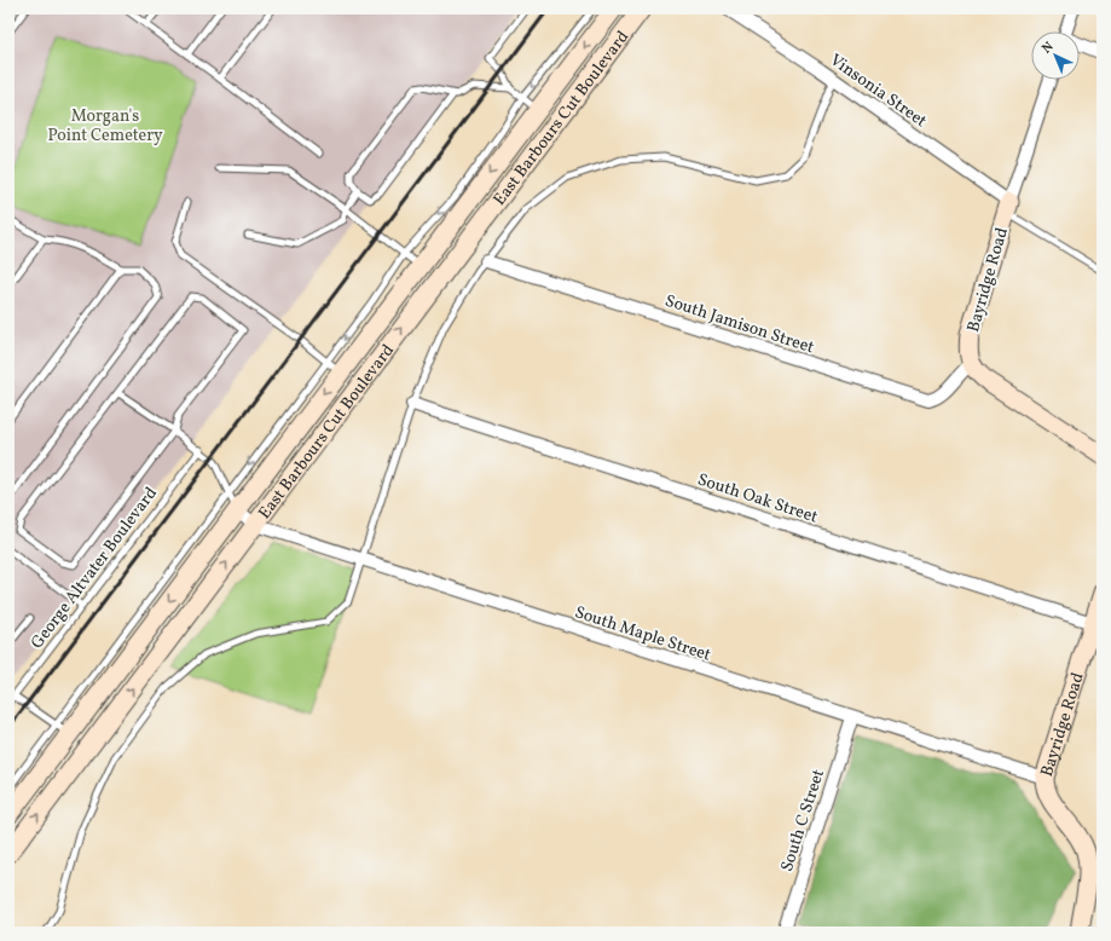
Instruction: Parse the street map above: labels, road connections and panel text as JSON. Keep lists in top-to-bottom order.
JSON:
{
  "streets": {
    "street": [
      "Vinsonia Street",
      "East Barbours Cut Boulevard",
      "Bayridge Road",
      "South Jamison Street",
      "South Oak Street",
      "South Maple Street",
      "South C Street"
    ],
    "lane": ["George Altvater Boulevard"]
  },
  "crossings": [
    ["Vinsonia Street", "Bayridge Road"],
    ["East Barbours Cut Boulevard", "South Maple Street"],
    ["Bayridge Road", "South Jamison Street"],
    ["Bayridge Road", "South Oak Street"],
    ["Bayridge Road", "South Maple Street"],
    ["South Maple Street", "South C Street"]
  ],
  "parks": ["Morgan's Point Cemetery"],
  "north": "top left"
}
